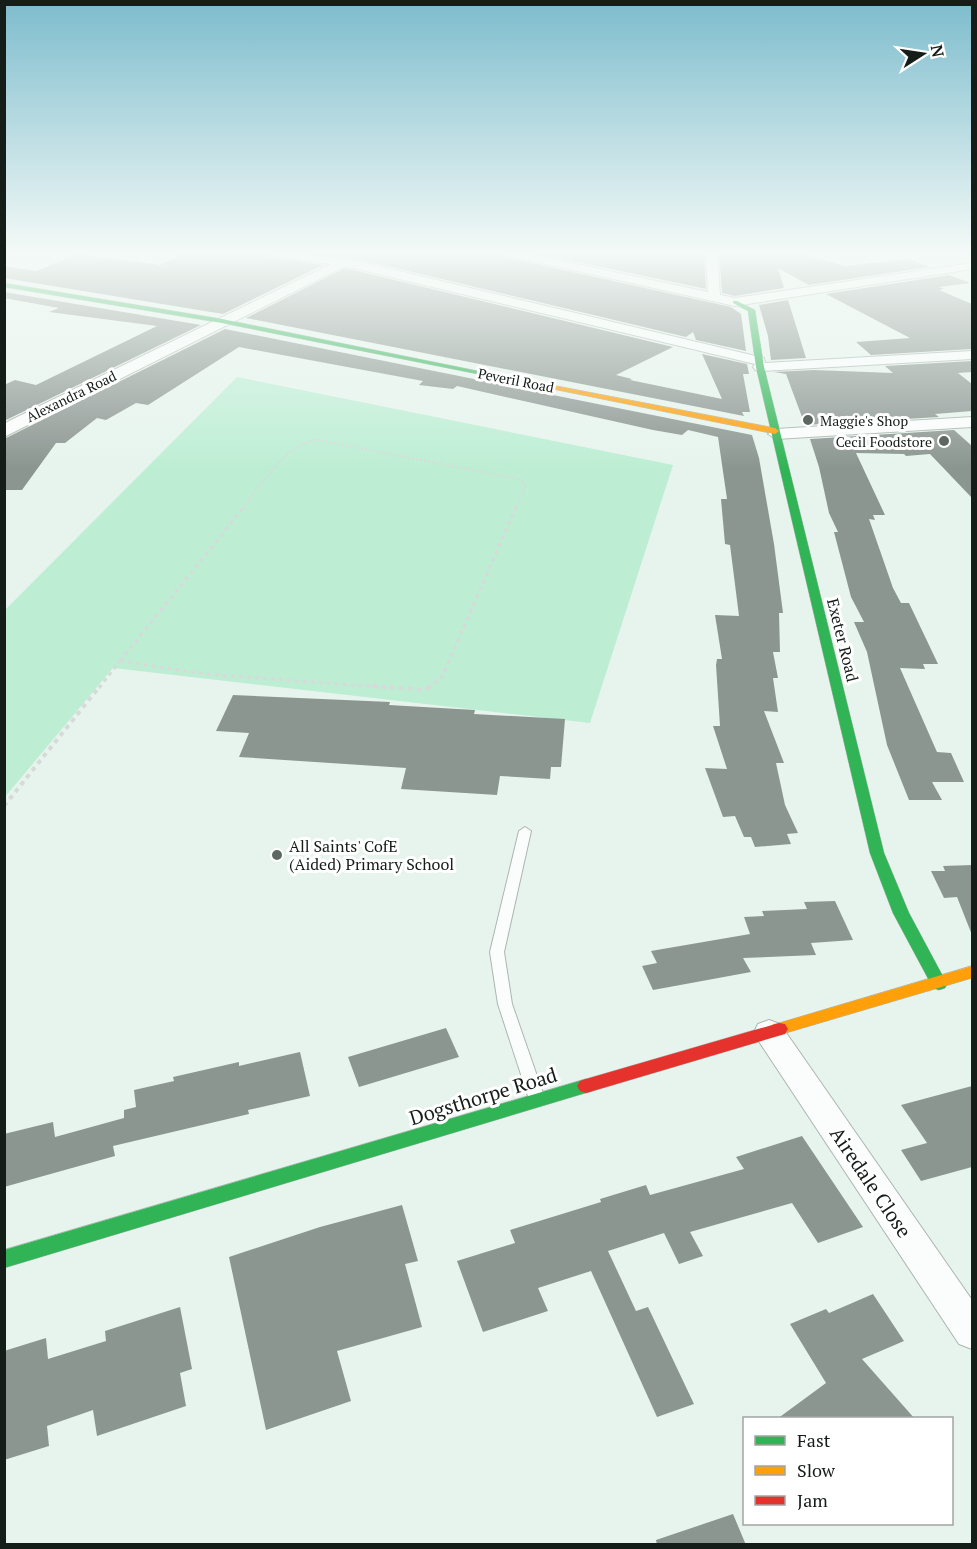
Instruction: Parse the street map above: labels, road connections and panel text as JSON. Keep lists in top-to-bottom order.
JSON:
{
  "streets": {
    "street": [
      "Peveril Road",
      "Alexandra Road",
      "Exeter Road",
      "Dogsthorpe Road",
      "Airedale Close"
    ]
  },
  "crossings": [
    ["Peveril Road", "Exeter Road"],
    ["Exeter Road", "Dogsthorpe Road"],
    ["Dogsthorpe Road", "Airedale Close"]
  ],
  "places": ["Maggie's Shop", "Cecil Foodstore", "All Saints' CofE (Aided) Primary School"],
  "legend": ["Fast", "Slow", "Jam"],
  "north": "right"
}
